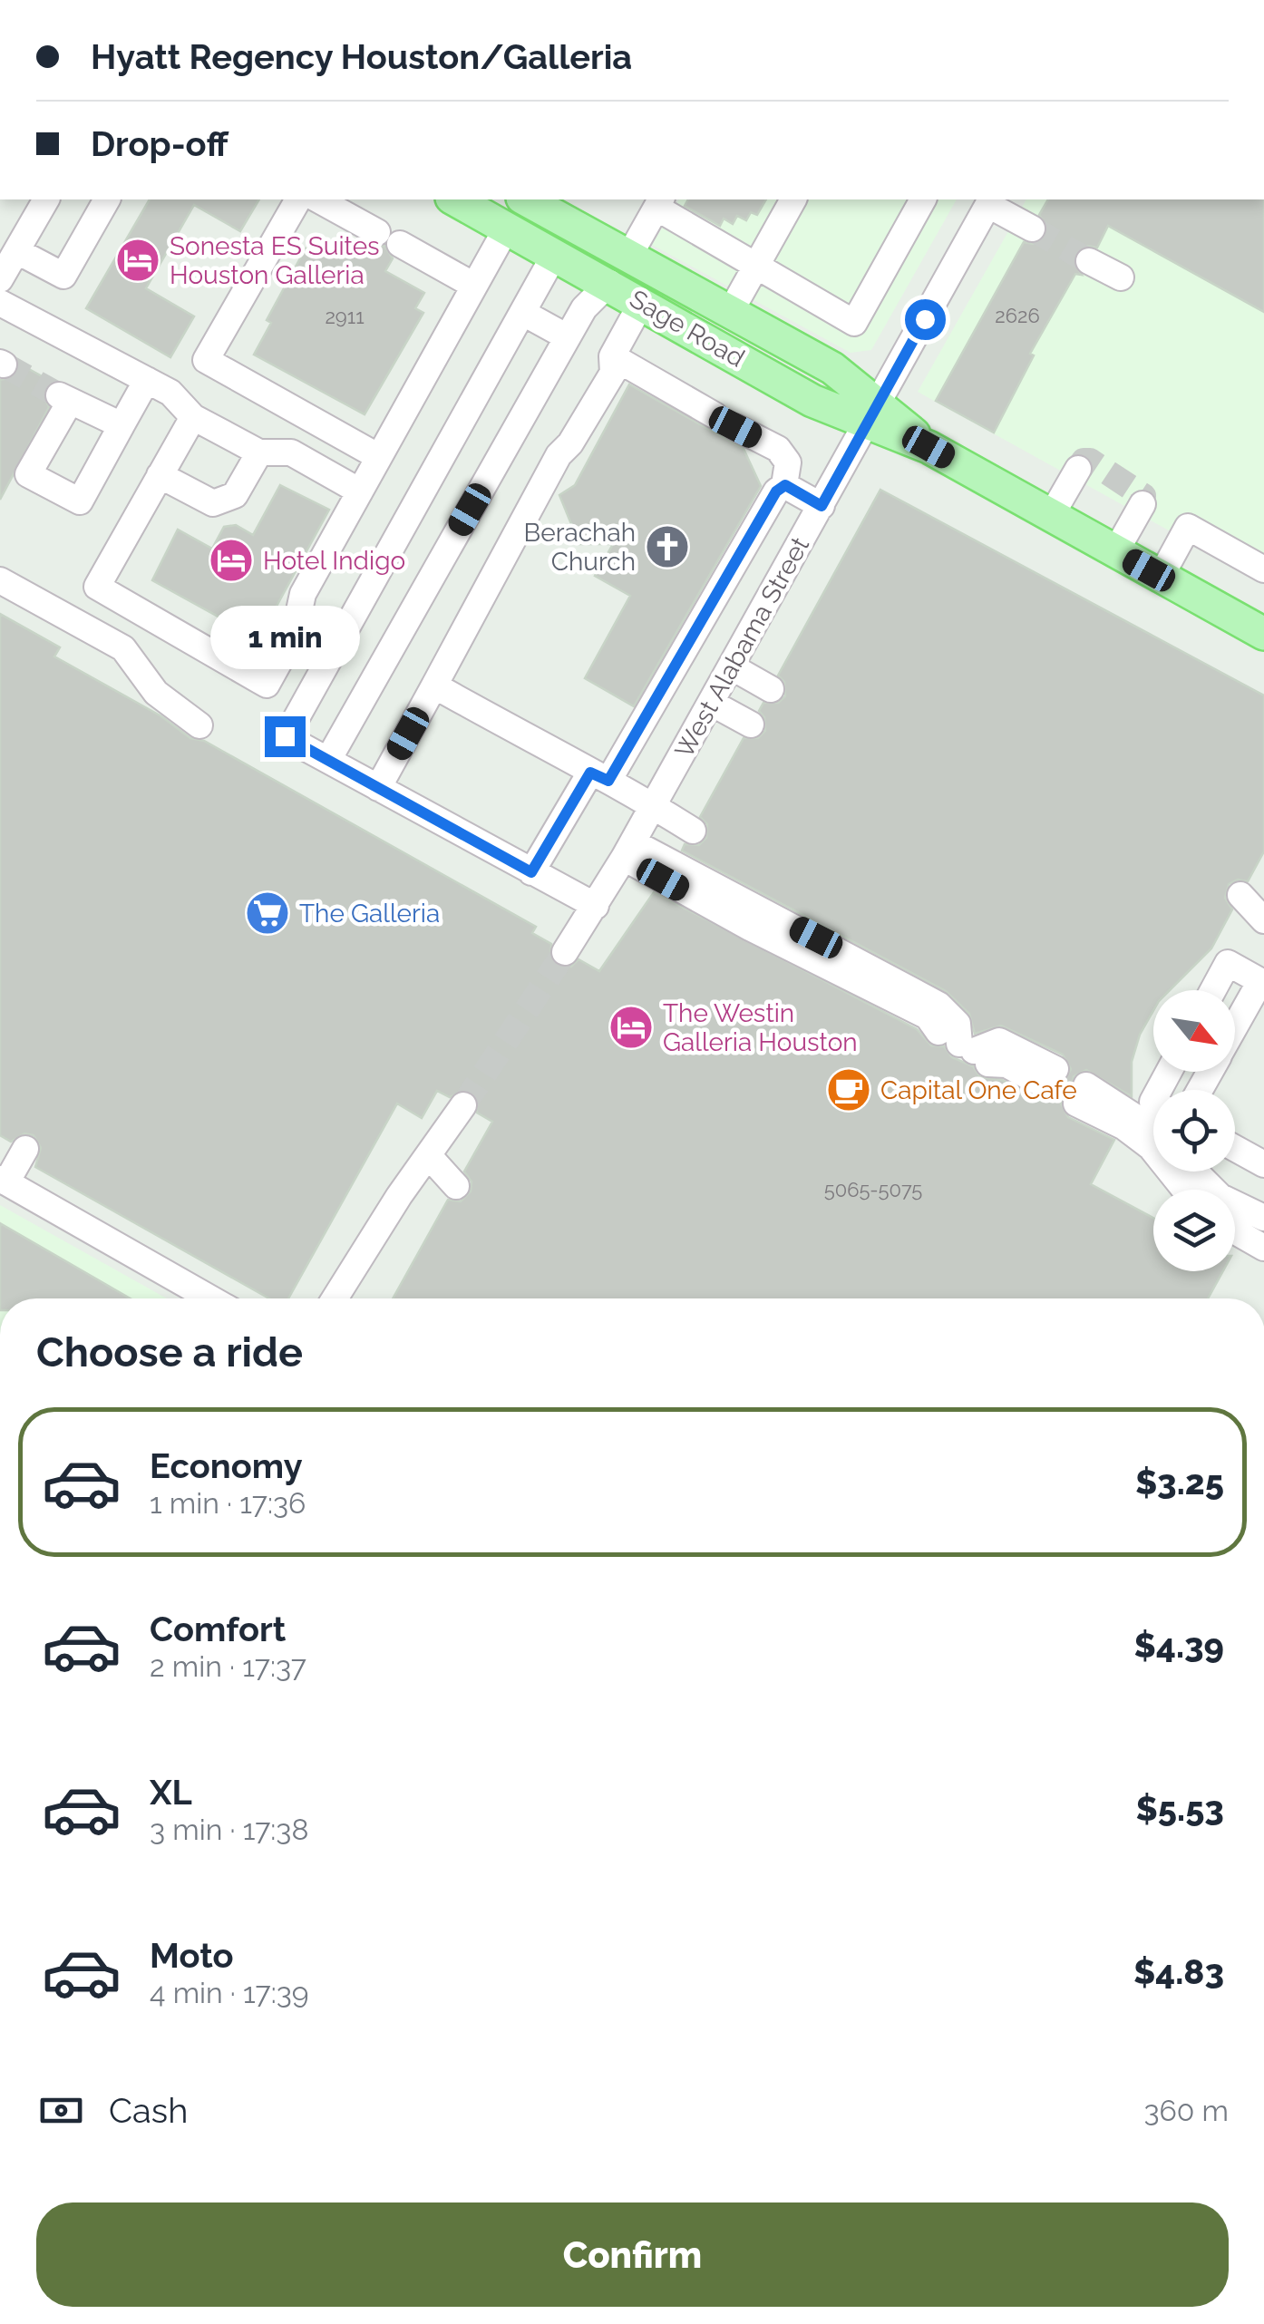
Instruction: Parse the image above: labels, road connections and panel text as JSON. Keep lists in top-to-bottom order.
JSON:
{
  "streets": {
    "main road": ["Sage Road"],
    "street": ["West Alabama Street"]
  },
  "crossings": [
    ["Sage Road", "West Alabama Street"]
  ],
  "places": {
    "hotel": ["Sonesta ES Suites Houston Galleria", "Hotel Indigo", "The Westin Galleria Houston"],
    "church": ["Berachah Church"],
    "supermarket": ["The Galleria"],
    "cafe": ["Capital One Cafe"]
  },
  "house_numbers": ["2626", "2911", "5065-5075"],
  "north": "bottom right",
  "page": {
    "banner": ["Hyatt Regency Houston/Galleria", "Drop-off"],
    "bubble": "1 min",
    "heading": "Choose a ride",
    "list": [
      {
        "name": "Economy",
        "note": "1 min · 17:36",
        "value": "$3.25"
      },
      {
        "name": "Comfort",
        "note": "2 min · 17:37",
        "value": "$4.39"
      },
      {
        "name": "XL",
        "note": "3 min · 17:38",
        "value": "$5.53"
      },
      {
        "name": "Moto",
        "note": "4 min · 17:39",
        "value": "$4.83"
      }
    ],
    "pay": ["Cash", "360 m"],
    "buttons": "Confirm"
  }
}
